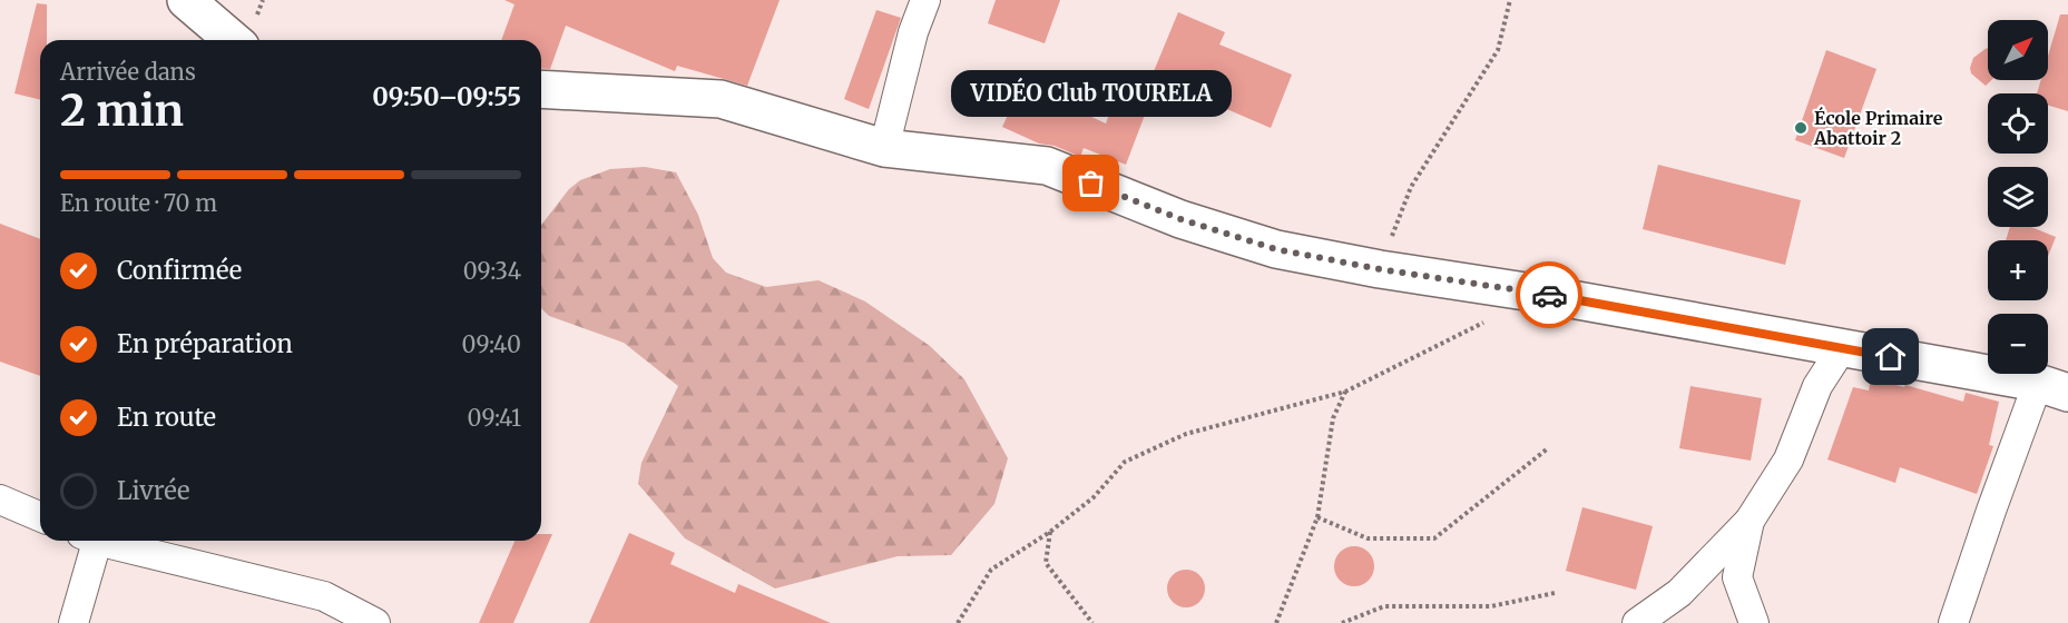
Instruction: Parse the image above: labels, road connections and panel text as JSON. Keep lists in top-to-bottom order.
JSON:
{
  "places": ["École Primaire Abattoir 2", "VIDÉO Club TOURELA"],
  "north": "top right",
  "page": {
    "map_buttons": ["+", "−"],
    "heading": ["2 min", "Arrivée dans", "09:50–09:55"],
    "bubble": "VIDÉO Club TOURELA",
    "bar": "En route · 70 m",
    "list": [
      ["Confirmée", "09:34"],
      ["En préparation", "09:40"],
      ["En route", "09:41"],
      "Livrée"
    ]
  }
}
